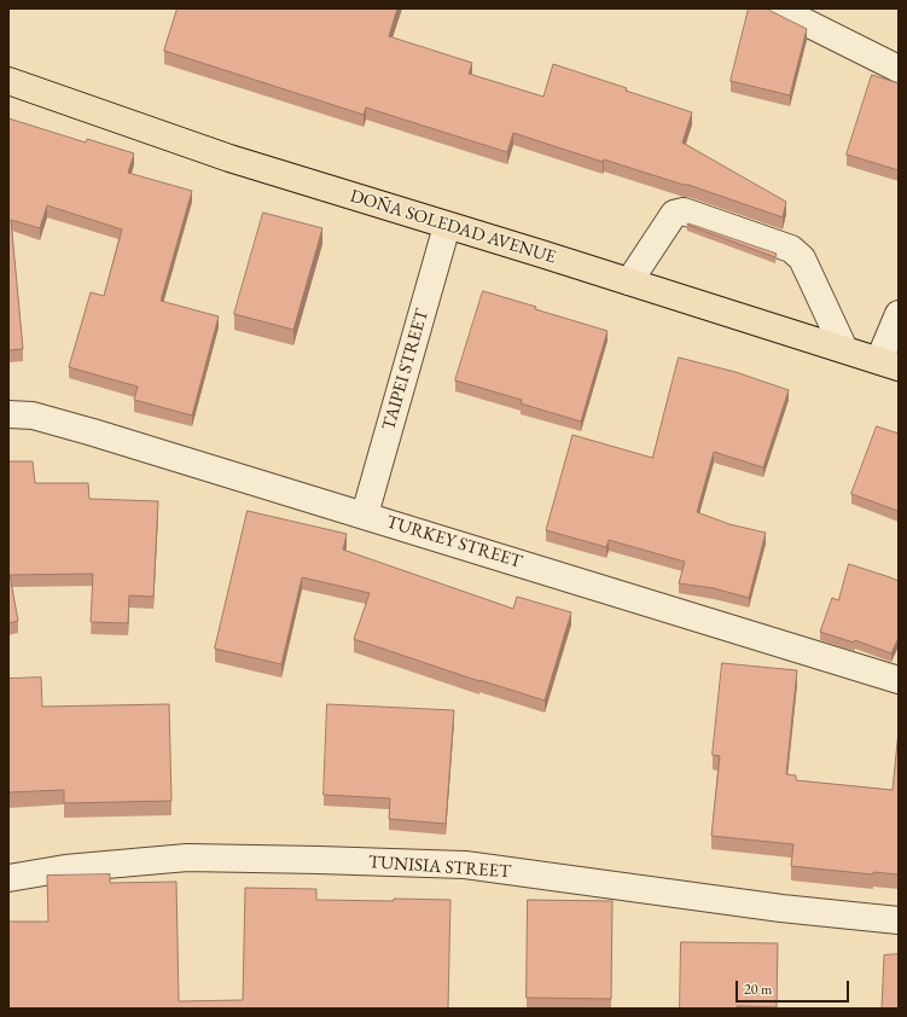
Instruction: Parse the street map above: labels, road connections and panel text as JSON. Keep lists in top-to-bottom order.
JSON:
{
  "streets": {
    "main road": ["DOÑA SOLEDAD AVENUE"],
    "street": ["TAIPEI STREET", "TURKEY STREET", "TUNISIA STREET"]
  },
  "crossings": [
    ["DOÑA SOLEDAD AVENUE", "TAIPEI STREET"],
    ["TAIPEI STREET", "TURKEY STREET"]
  ],
  "scale_bar": "20 m"
}
